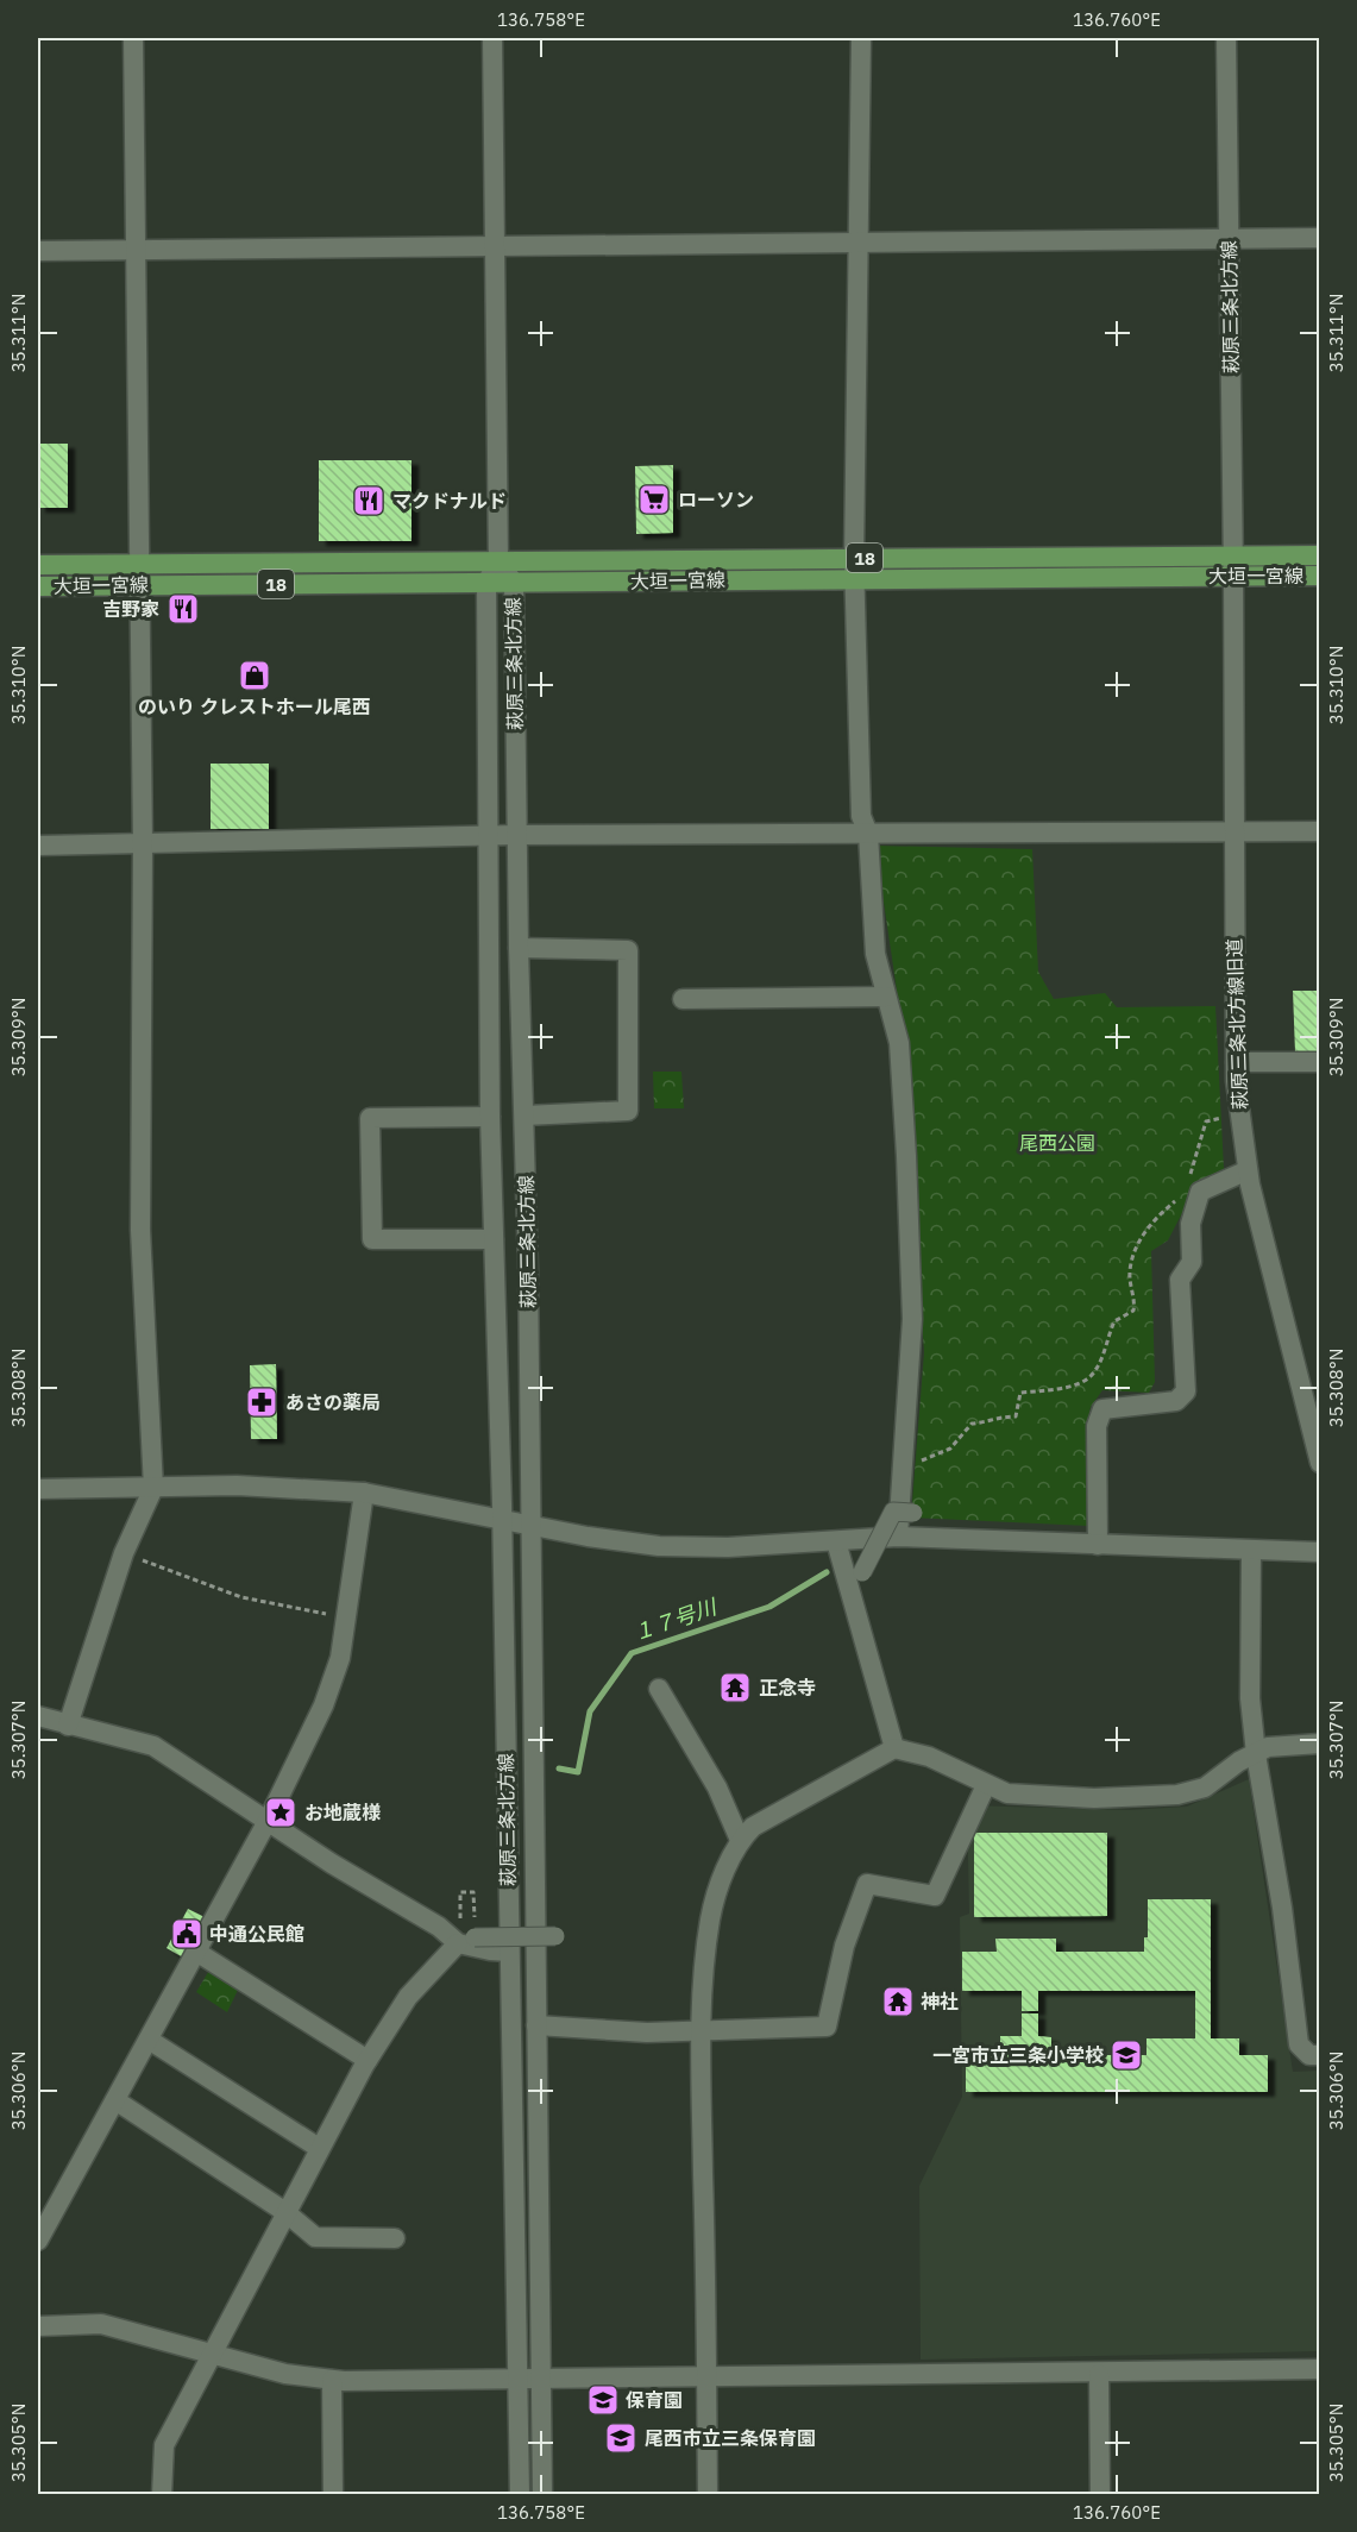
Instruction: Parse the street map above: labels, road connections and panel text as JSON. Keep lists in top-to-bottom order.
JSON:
{
  "streets": {
    "main road": ["18", "大垣一宮線"],
    "street": ["萩原三条北方線", "萩原三条北方線旧道"]
  },
  "crossings": [
    ["萩原三条北方線", "大垣一宮線"],
    ["萩原三条北方線", "萩原三条北方線旧道"],
    ["大垣一宮線", "萩原三条北方線旧道"]
  ],
  "water": ["１７号川"],
  "parks": ["尾西公園"],
  "places": {
    "supermarket": ["ローソン"],
    "restaurant": ["マクドナルド", "吉野家"],
    "shop": ["のいり クレストホール尾西"],
    "pharmacy": ["あさの薬局"],
    "temple": ["正念寺", "神社"],
    "place": ["お地蔵様"],
    "public building": ["中通公民館"],
    "school or university": ["一宮市立三条小学校", "保育園", "尾西市立三条保育園"]
  },
  "coordinates": [
    "136.758°E",
    "136.760°E",
    "35.311°N",
    "35.310°N",
    "35.309°N",
    "35.308°N",
    "35.307°N",
    "35.306°N",
    "35.305°N"
  ]
}
